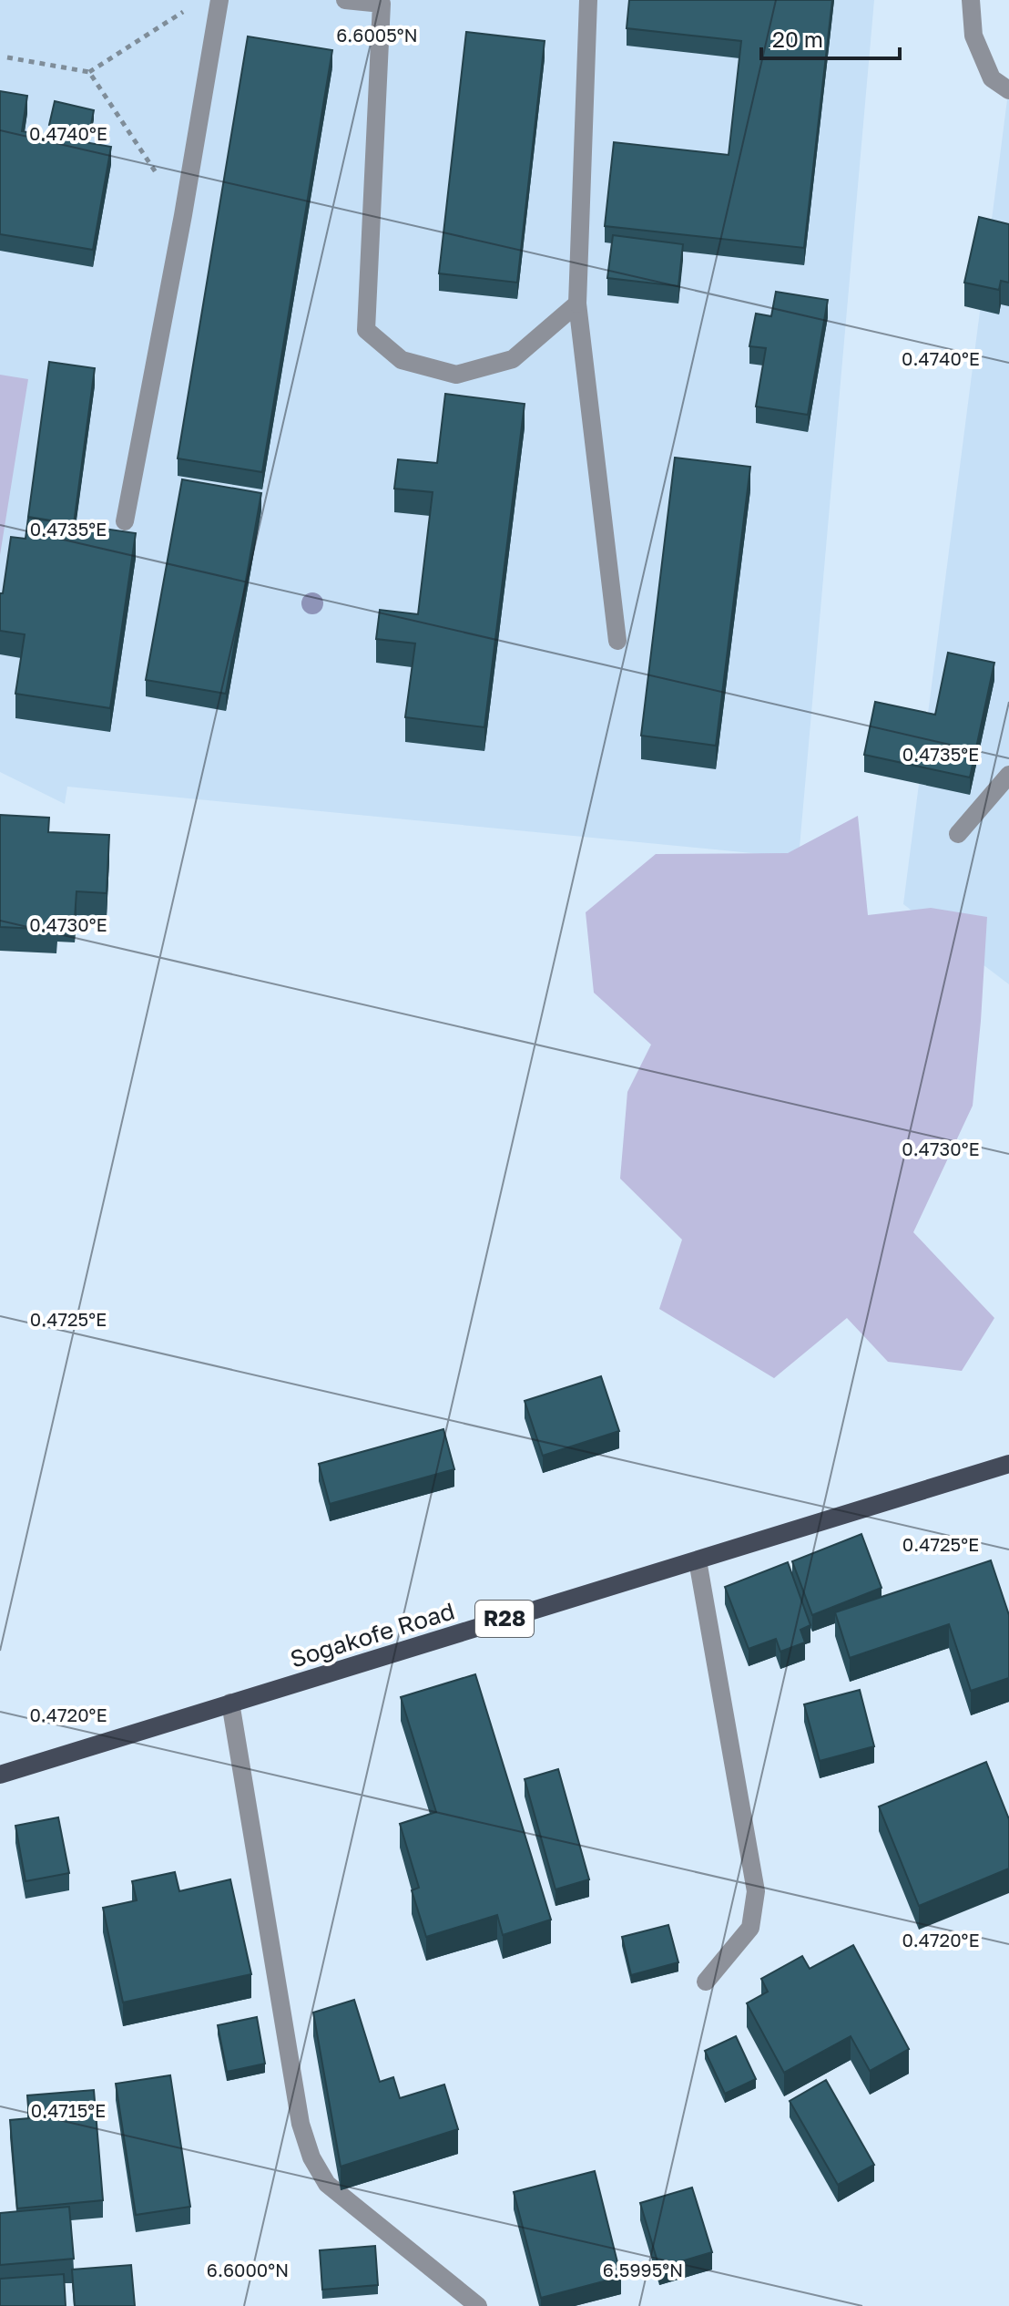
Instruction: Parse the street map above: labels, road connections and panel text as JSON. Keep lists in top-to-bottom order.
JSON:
{
  "streets": {
    "main road": ["R28", "Sogakofe Road"]
  },
  "scale_bar": "20 m",
  "coordinates": [
    "6.6005°N",
    "0.4740°E",
    "0.4735°E",
    "0.4730°E",
    "0.4725°E",
    "0.4720°E",
    "0.4715°E",
    "6.6000°N",
    "6.5995°N"
  ]
}
